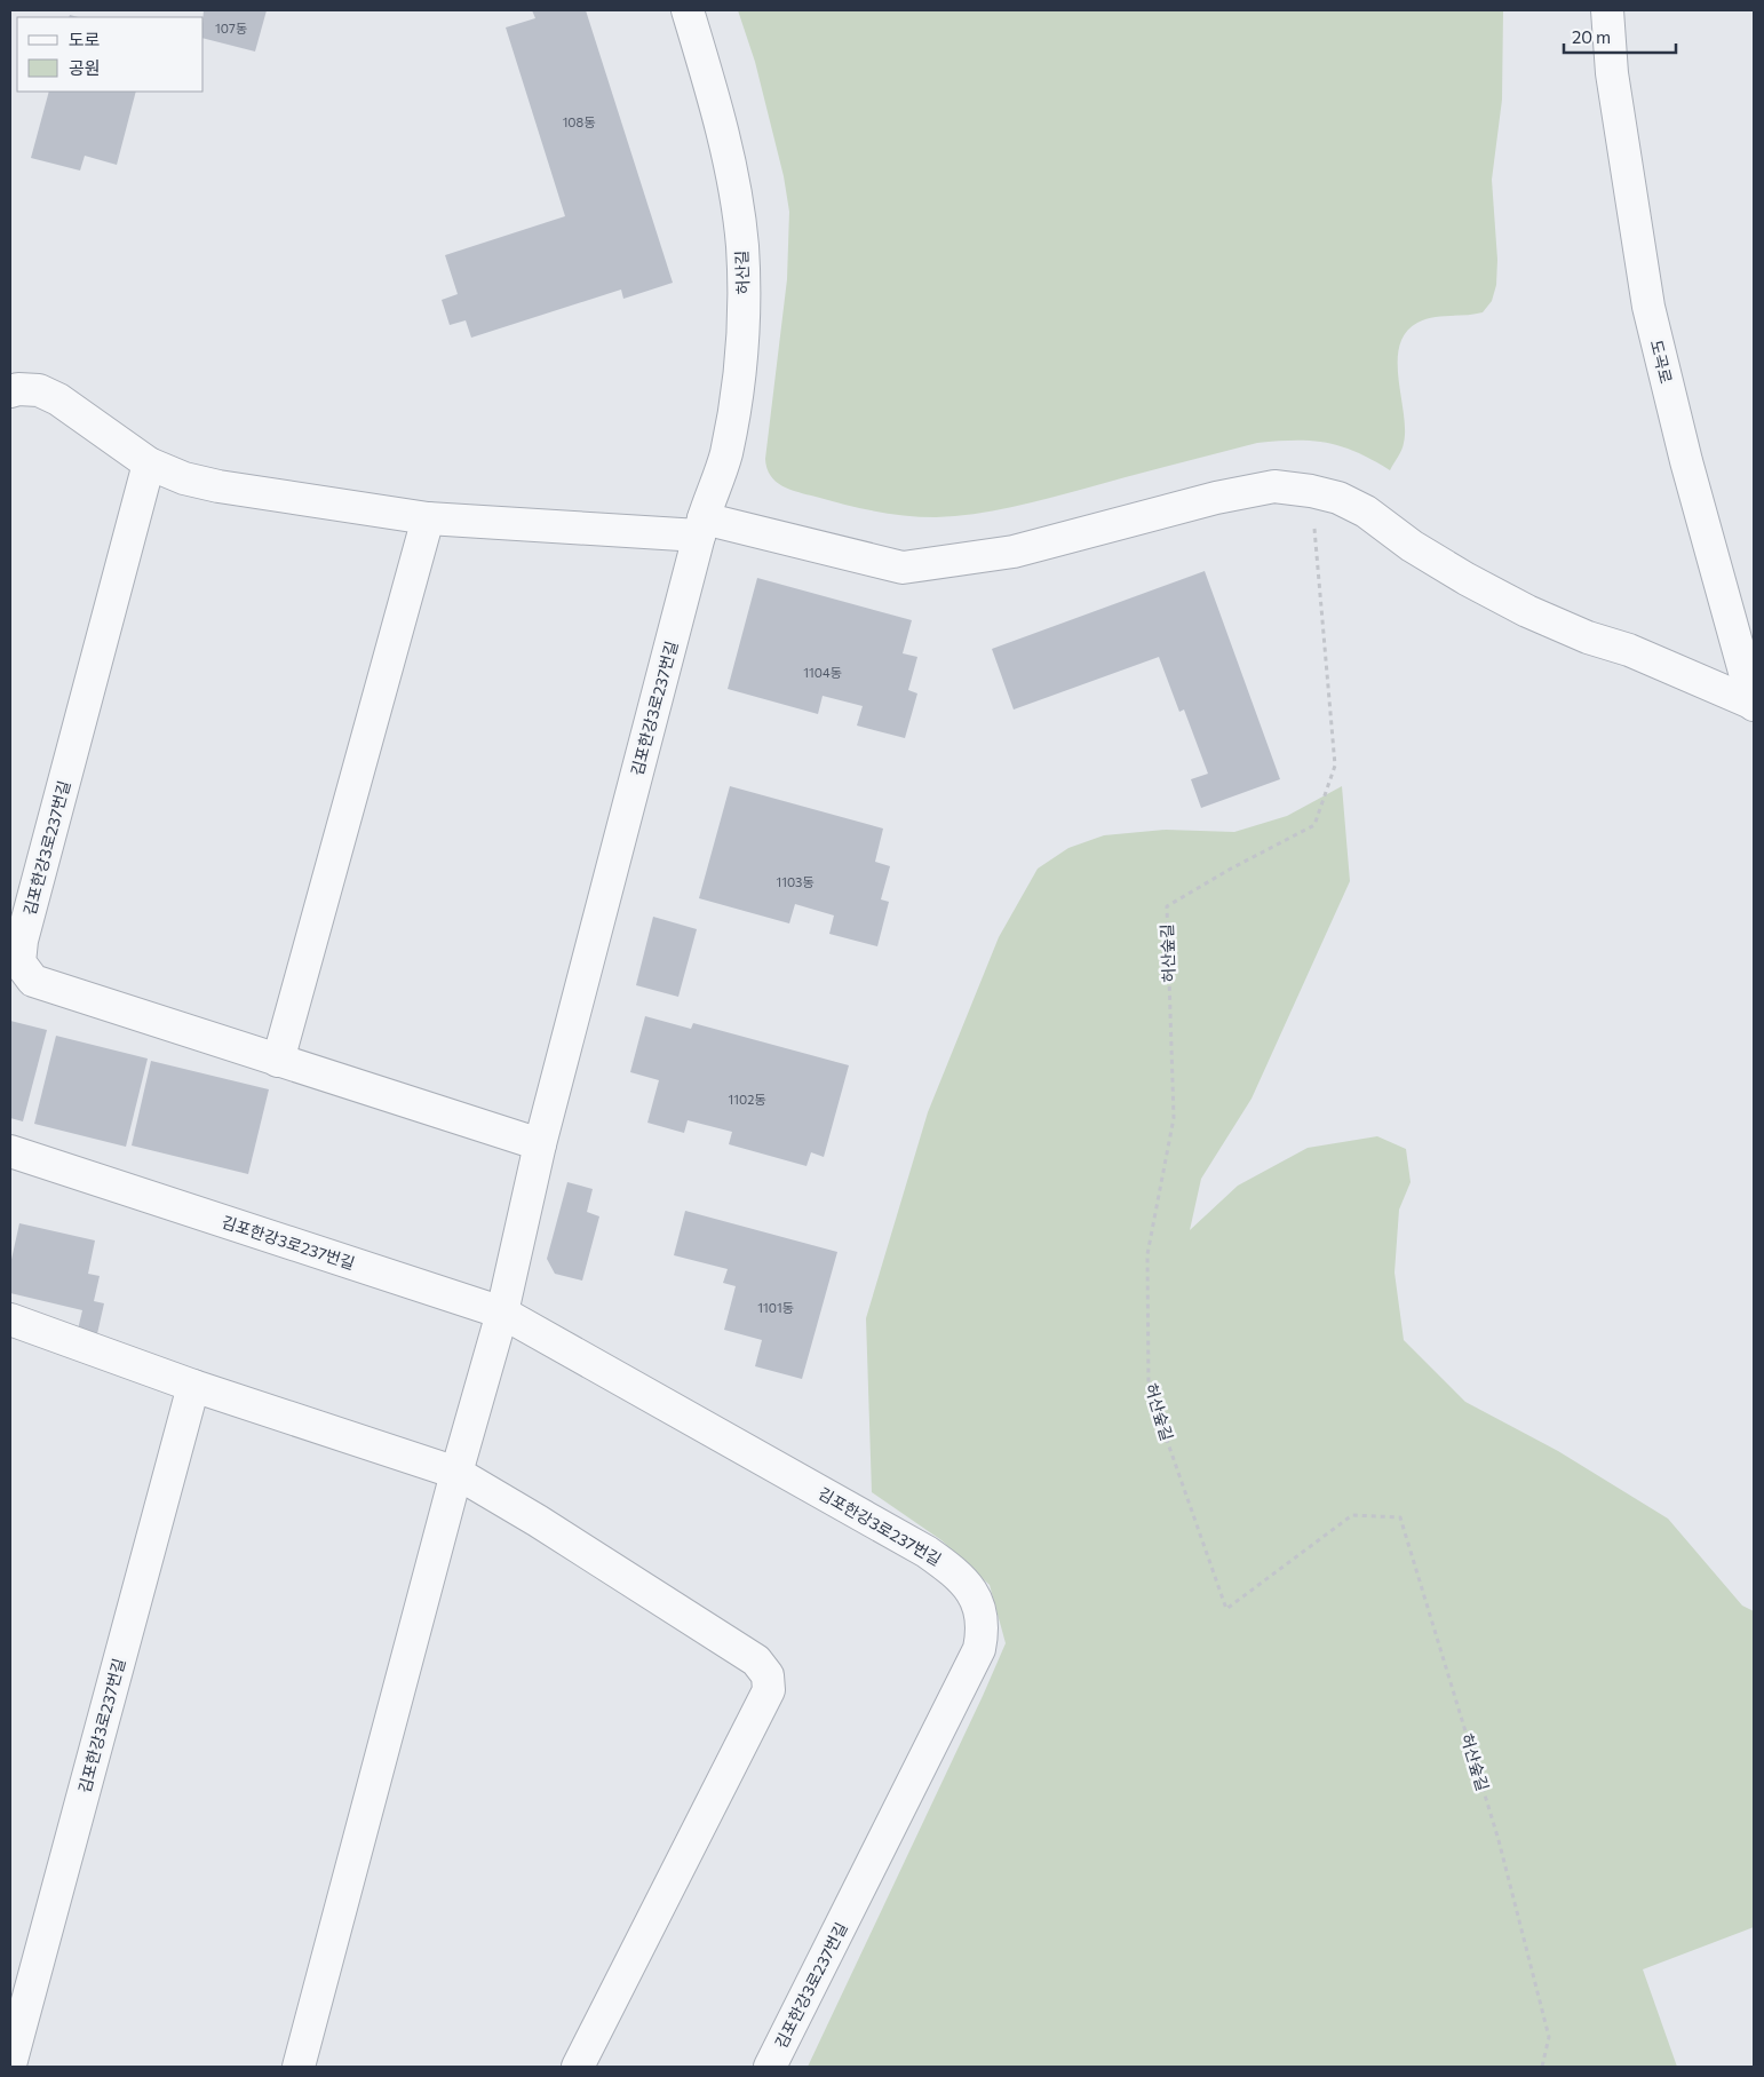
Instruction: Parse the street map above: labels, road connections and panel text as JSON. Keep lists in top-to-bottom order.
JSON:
{
  "streets": {
    "street": ["허산길", "도곡로", "김포한강3로237번길"],
    "path": ["허산숲길"]
  },
  "crossings": [
    ["허산길", "김포한강3로237번길"]
  ],
  "house_numbers": [
    "107동",
    "108동",
    "1104동",
    "1103동",
    "1102동",
    "1101동"
  ],
  "legend": ["도로", "공원"],
  "scale_bar": "20 m"
}
